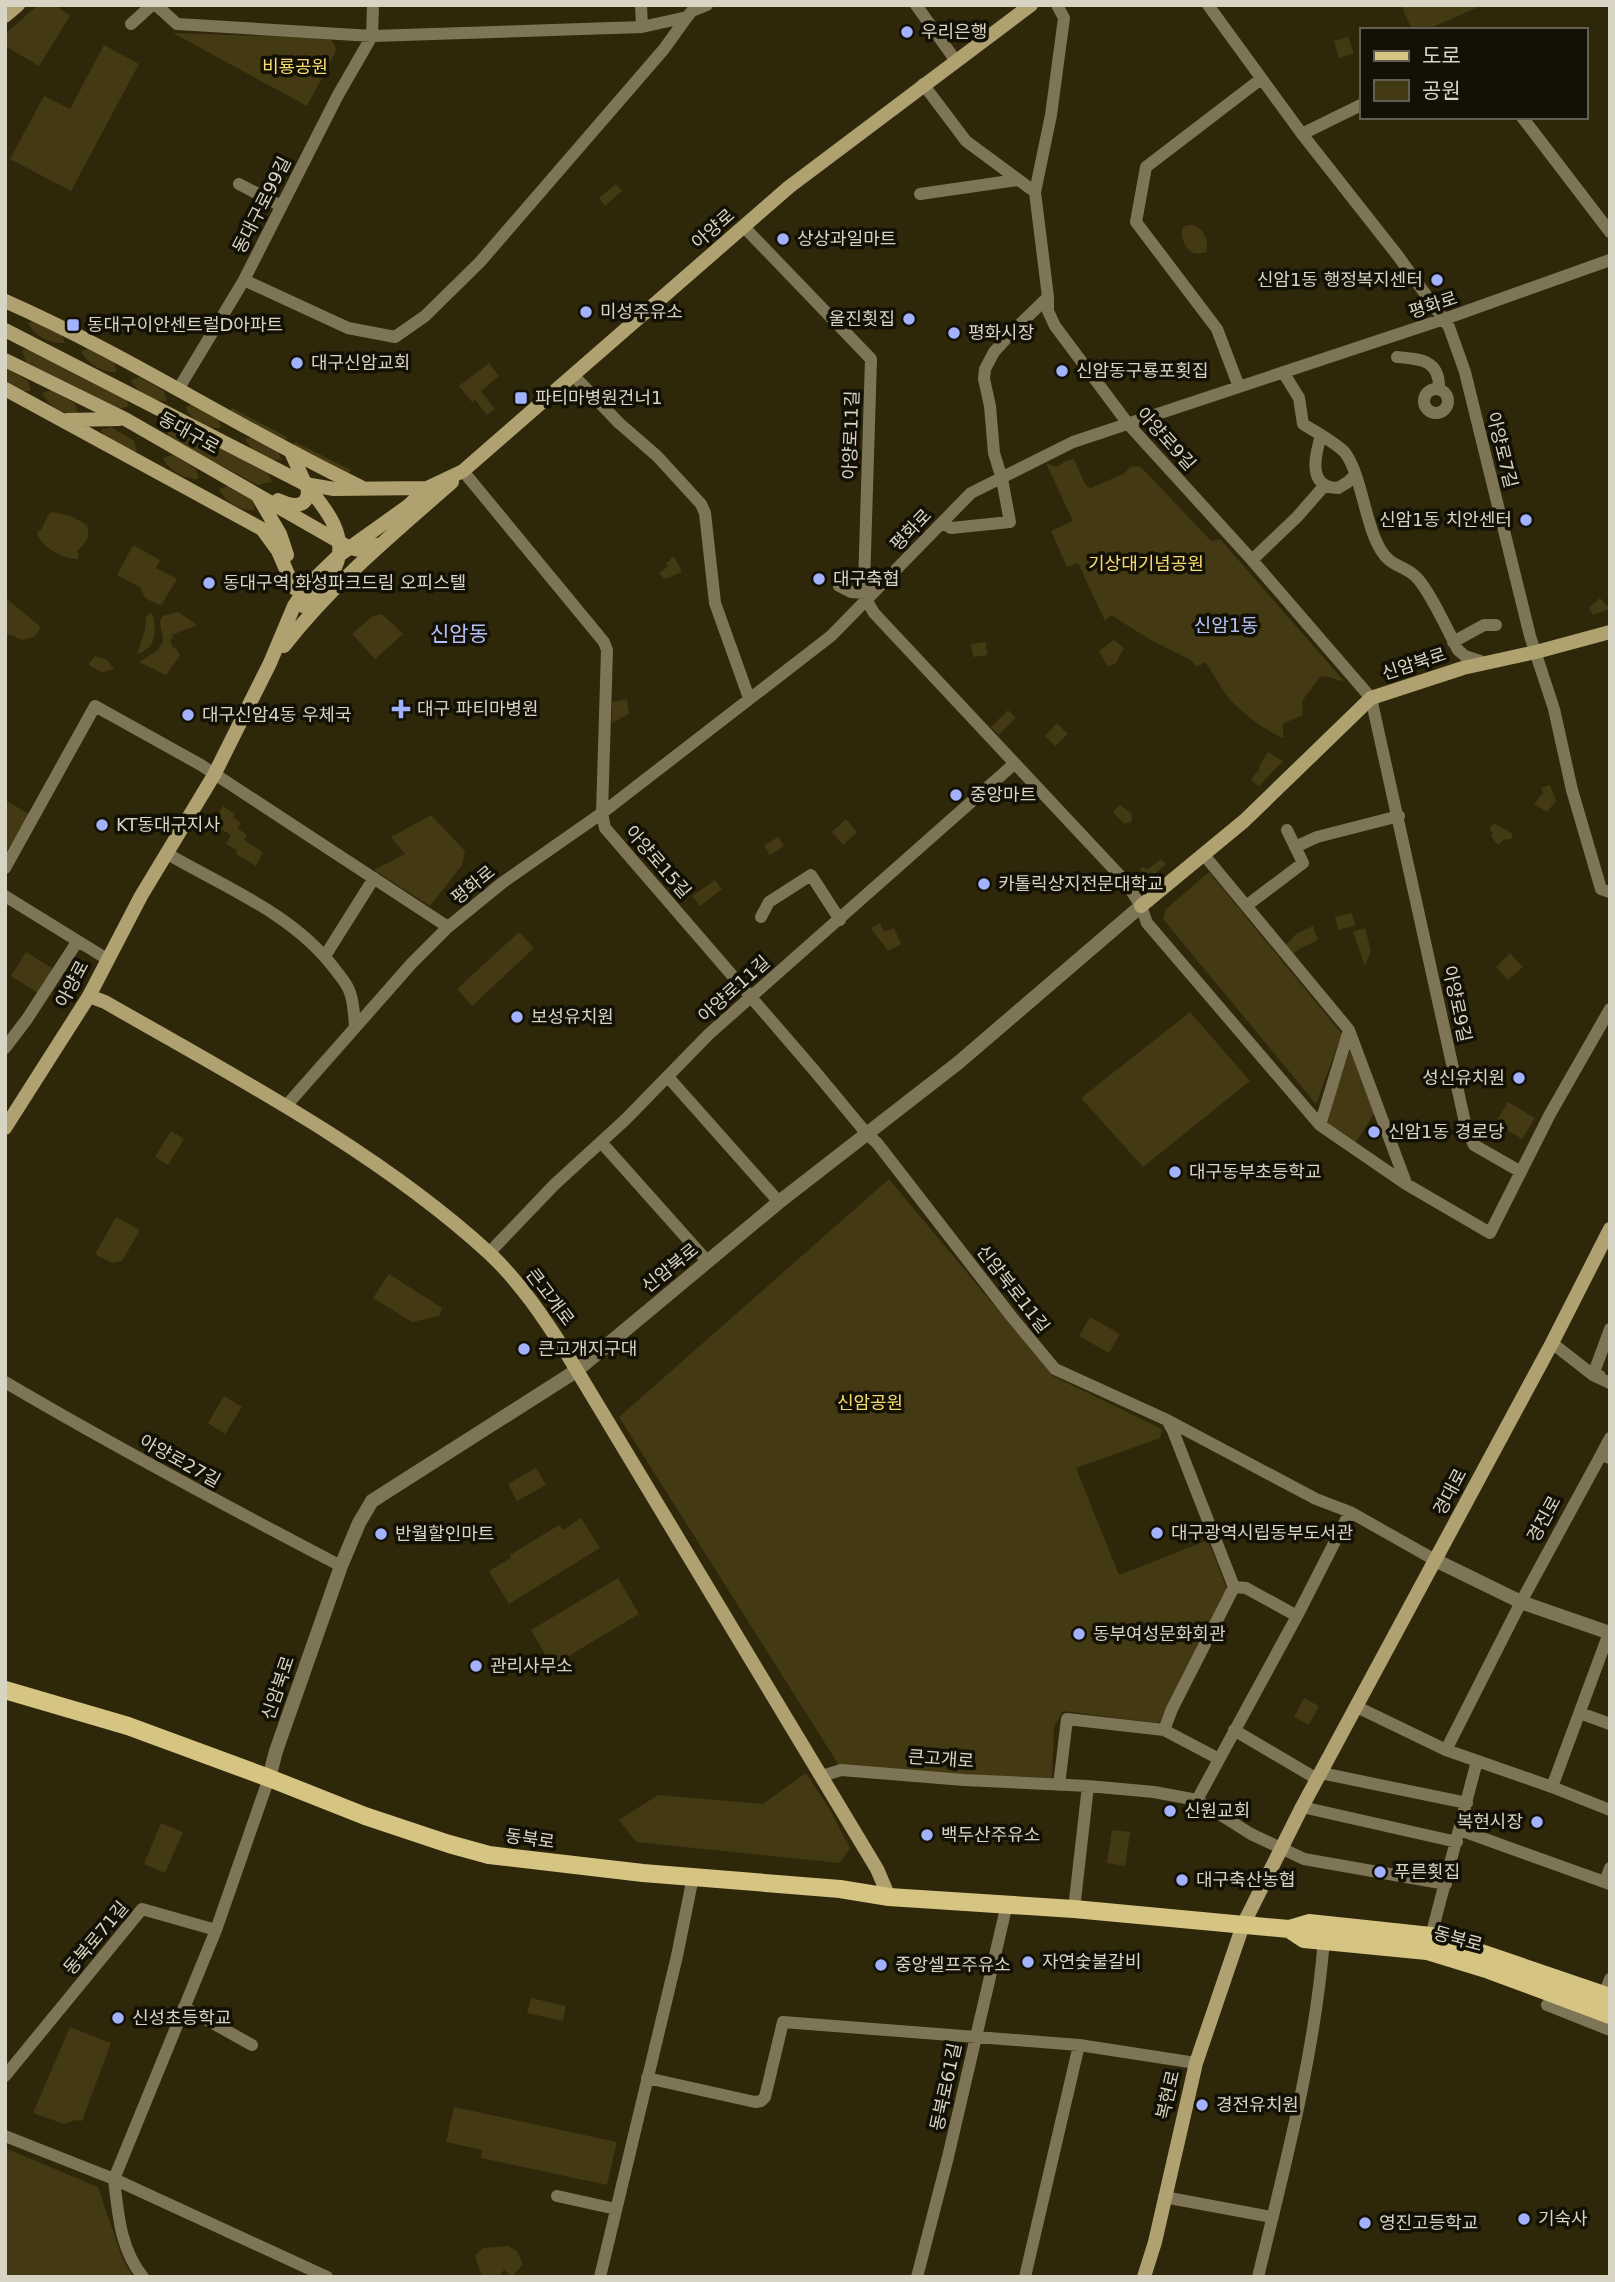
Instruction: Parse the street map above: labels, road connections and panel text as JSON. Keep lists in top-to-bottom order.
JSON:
{
  "streets": {
    "main road": [
      "아양로",
      "동대구로",
      "신암북로",
      "큰고개로",
      "경대로",
      "동북로",
      "복현로"
    ],
    "street": [
      "동대구로99길",
      "평화로",
      "아양로11길",
      "아양로9길",
      "아양로7길",
      "아양로15길",
      "신암북로11길",
      "아양로27길",
      "경진로",
      "동북로71길",
      "동북로61길"
    ]
  },
  "crossings": [
    ["아양로", "아양로11길"],
    ["아양로", "아양로15길"],
    ["아양로", "큰고개로"],
    ["평화로", "아양로11길"],
    ["평화로", "아양로9길"],
    ["평화로", "아양로7길"],
    ["평화로", "아양로15길"],
    ["평화로", "큰고개로"],
    ["아양로11길", "아양로15길"],
    ["아양로11길", "큰고개로"],
    ["아양로9길", "신암북로"],
    ["아양로7길", "신암북로"],
    ["신암북로", "아양로15길"],
    ["신암북로", "신암북로11길"],
    ["신암북로", "큰고개로"],
    ["신암북로", "아양로27길"],
    ["신암북로", "동북로"],
    ["아양로15길", "신암북로11길"],
    ["신암북로11길", "경대로"],
    ["큰고개로", "동북로"],
    ["경대로", "동북로"],
    ["경대로", "복현로"],
    ["동북로", "동북로61길"],
    ["동북로", "복현로"]
  ],
  "districts": ["신암1동", "신암동"],
  "parks": ["비룡공원", "기상대기념공원", "신암공원"],
  "places": {
    "other": [
      "우리은행",
      "상상과일마트",
      "신암1동 행정복지센터",
      "미성주유소",
      "울진횟집",
      "평화시장",
      "대구신암교회",
      "신암동구룡포횟집",
      "신암1동 치안센터",
      "대구축협",
      "동대구역 화성파크드림 오피스텔",
      "대구신암4동 우체국",
      "중앙마트",
      "KT동대구지사",
      "카톨릭상지전문대학교",
      "보성유치원",
      "성신유치원",
      "신암1동 경로당",
      "대구동부초등학교",
      "큰고개지구대",
      "대구광역시립동부도서관",
      "반월할인마트",
      "동부여성문화회관",
      "관리사무소",
      "신원교회",
      "복현시장",
      "백두산주유소",
      "푸른횟집",
      "대구축산농협",
      "자연숯불갈비",
      "중앙셀프주유소",
      "신성초등학교",
      "경전유치원",
      "기숙사",
      "영진고등학교"
    ],
    "transit": ["동대구이안센트럴D아파트", "파티마병원건너1"],
    "health": ["대구 파티마병원"]
  },
  "legend": ["도로", "공원"]
}
